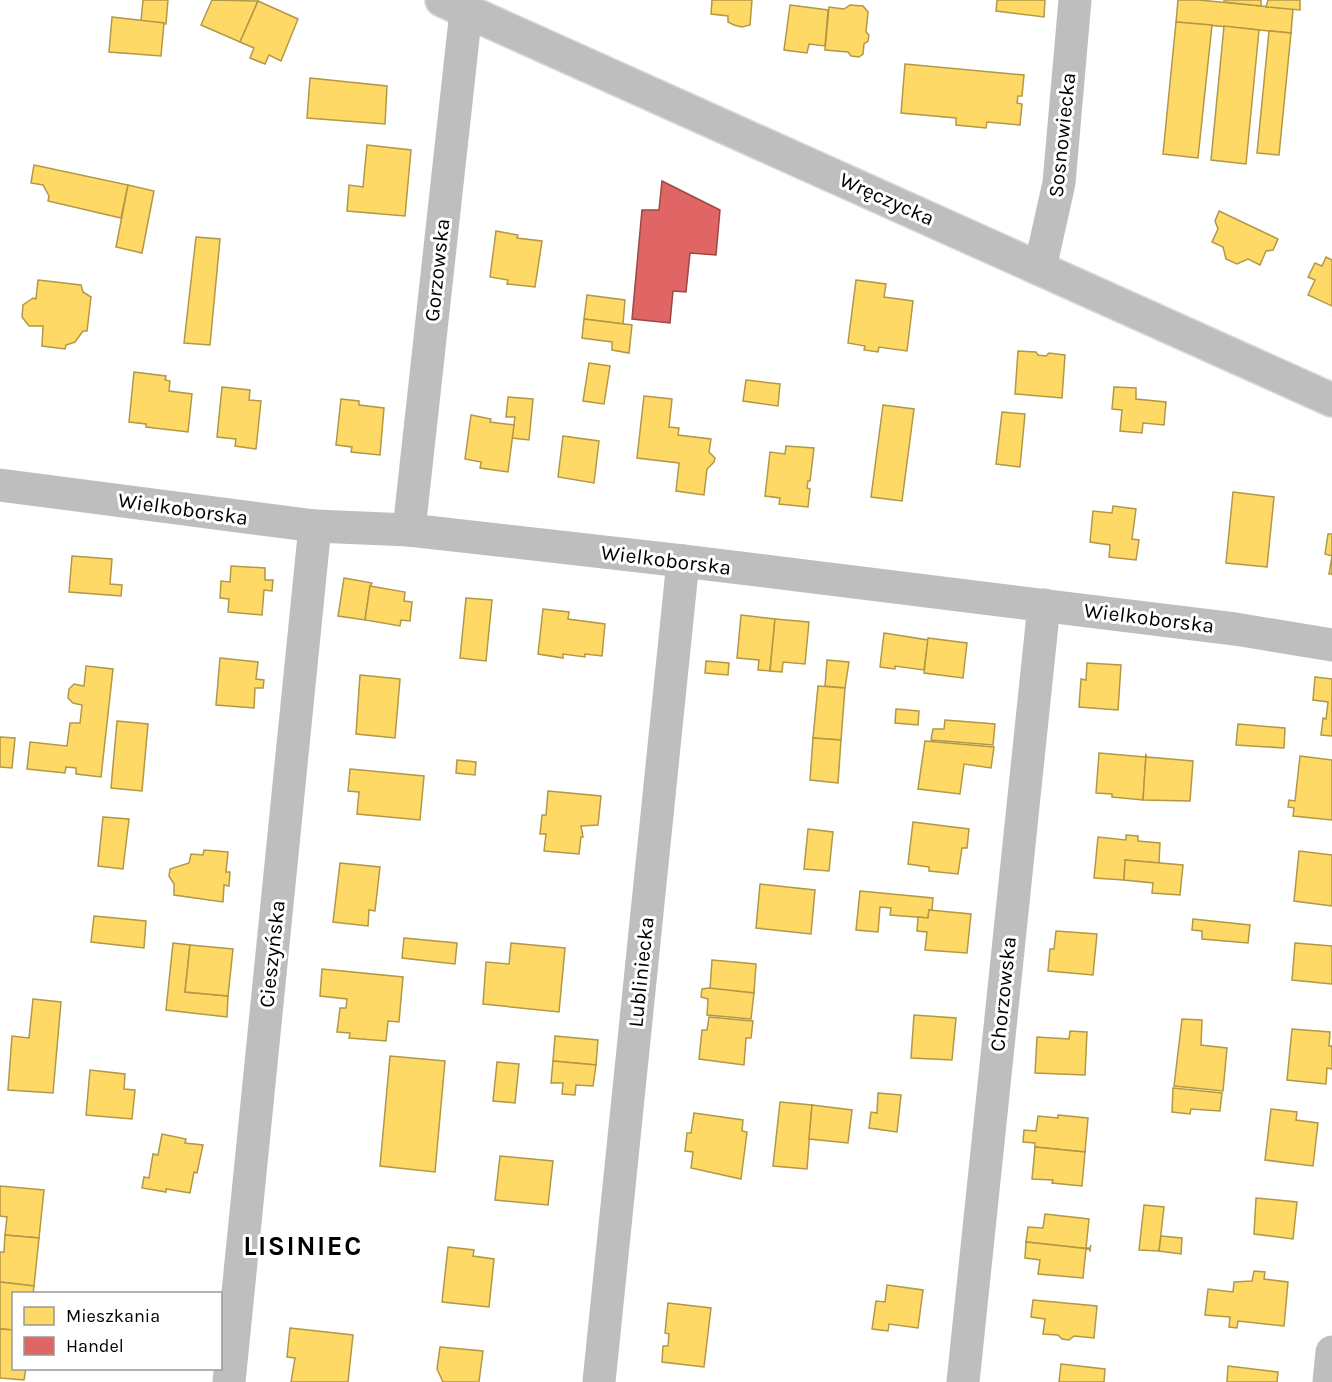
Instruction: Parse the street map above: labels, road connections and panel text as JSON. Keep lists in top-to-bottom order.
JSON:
{
  "streets": {
    "street": [
      "Sosnowiecka",
      "Wręczycka",
      "Gorzowska",
      "Wielkoborska",
      "Cieszyńska",
      "Lubliniecka",
      "Chorzowska"
    ]
  },
  "crossings": [
    ["Sosnowiecka", "Wręczycka"],
    ["Wręczycka", "Gorzowska"],
    ["Gorzowska", "Wielkoborska"],
    ["Wielkoborska", "Cieszyńska"],
    ["Wielkoborska", "Lubliniecka"],
    ["Wielkoborska", "Chorzowska"]
  ],
  "districts": ["LISINIEC"],
  "legend": ["Mieszkania", "Handel"]
}
